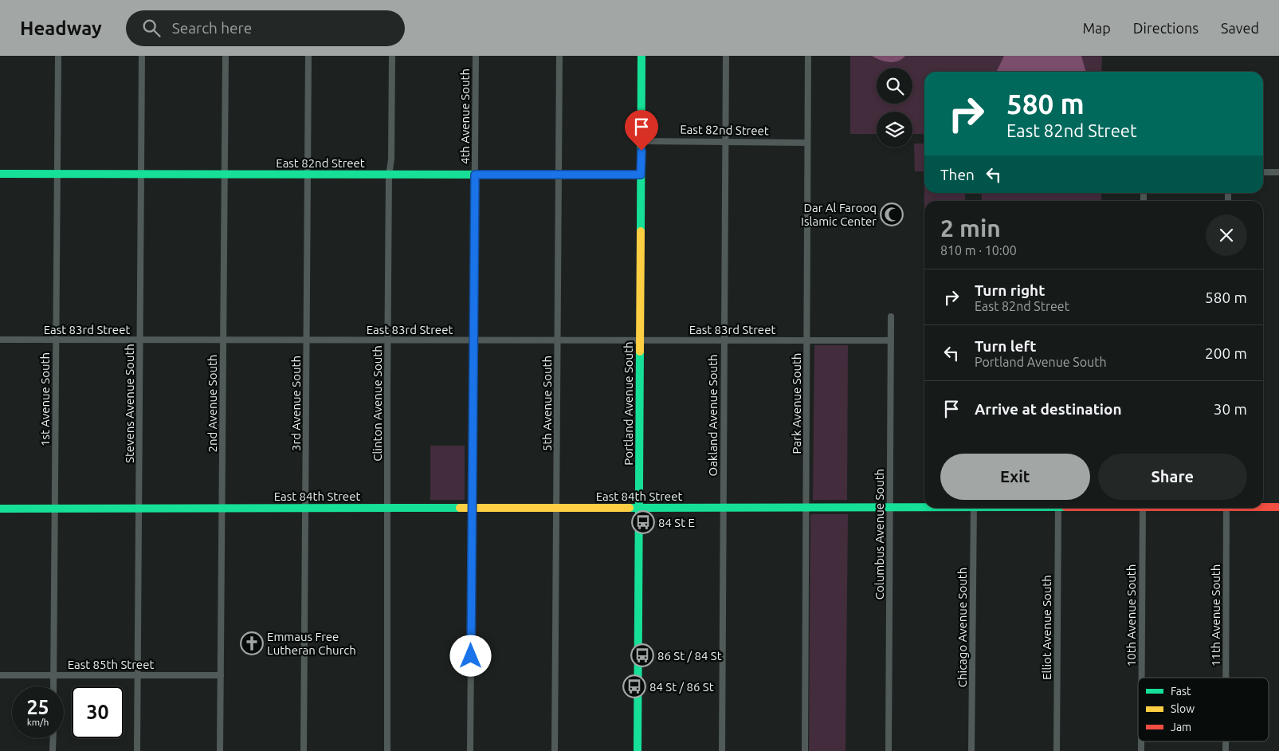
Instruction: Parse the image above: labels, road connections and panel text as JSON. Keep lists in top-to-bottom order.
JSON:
{
  "streets": {
    "street": [
      "4th Avenue South",
      "East 82nd Street",
      "East 83rd Street",
      "1st Avenue South",
      "Stevens Avenue South",
      "2nd Avenue South",
      "3rd Avenue South",
      "Clinton Avenue South",
      "5th Avenue South",
      "Portland Avenue South",
      "Park Avenue South",
      "Oakland Avenue South",
      "East 84th Street",
      "Columbus Avenue South",
      "10th Avenue South",
      "11th Avenue South",
      "Chicago Avenue South",
      "Elliot Avenue South",
      "East 85th Street"
    ]
  },
  "crossings": [
    ["4th Avenue South", "East 82nd Street"],
    ["4th Avenue South", "East 83rd Street"],
    ["4th Avenue South", "East 84th Street"],
    ["East 82nd Street", "1st Avenue South"],
    ["East 82nd Street", "Stevens Avenue South"],
    ["East 82nd Street", "2nd Avenue South"],
    ["East 82nd Street", "3rd Avenue South"],
    ["East 82nd Street", "Clinton Avenue South"],
    ["East 82nd Street", "5th Avenue South"],
    ["East 82nd Street", "Portland Avenue South"],
    ["East 82nd Street", "Park Avenue South"],
    ["East 82nd Street", "Oakland Avenue South"],
    ["East 83rd Street", "1st Avenue South"],
    ["East 83rd Street", "Stevens Avenue South"],
    ["East 83rd Street", "2nd Avenue South"],
    ["East 83rd Street", "3rd Avenue South"],
    ["East 83rd Street", "Clinton Avenue South"],
    ["East 83rd Street", "5th Avenue South"],
    ["East 83rd Street", "Portland Avenue South"],
    ["East 83rd Street", "Park Avenue South"],
    ["East 83rd Street", "Oakland Avenue South"],
    ["East 83rd Street", "Columbus Avenue South"],
    ["1st Avenue South", "East 84th Street"],
    ["1st Avenue South", "East 85th Street"],
    ["Stevens Avenue South", "East 84th Street"],
    ["Stevens Avenue South", "East 85th Street"],
    ["2nd Avenue South", "East 84th Street"],
    ["2nd Avenue South", "East 85th Street"],
    ["3rd Avenue South", "East 84th Street"],
    ["Clinton Avenue South", "East 84th Street"],
    ["5th Avenue South", "East 84th Street"],
    ["Portland Avenue South", "East 84th Street"],
    ["Park Avenue South", "East 84th Street"],
    ["Oakland Avenue South", "East 84th Street"],
    ["East 84th Street", "Columbus Avenue South"]
  ],
  "places": {
    "mosque": ["Dar Al Farooq Islamic Center"],
    "bus stop": ["84 St E", "86 St / 84 St", "84 St / 86 St"],
    "church": ["Emmaus Free Lutheran Church"]
  },
  "legend": ["Fast", "Slow", "Jam"],
  "page": {
    "header": "Headway",
    "search": "Search here",
    "nav": ["Map", "Directions", "Saved"],
    "turn": ["580 m", "East 82nd Street"],
    "then": "Then",
    "heading": ["2 min", "810 m · 10:00"],
    "list": [
      {
        "name": "Turn right",
        "note": "East 82nd Street",
        "value": "580 m"
      },
      {
        "name": "Turn left",
        "note": "Portland Avenue South",
        "value": "200 m"
      },
      {
        "name": "Arrive at destination",
        "value": "30 m"
      }
    ],
    "buttons": ["Exit", "Share"],
    "speed": "25 km/h",
    "limit": "30"
  }
}
